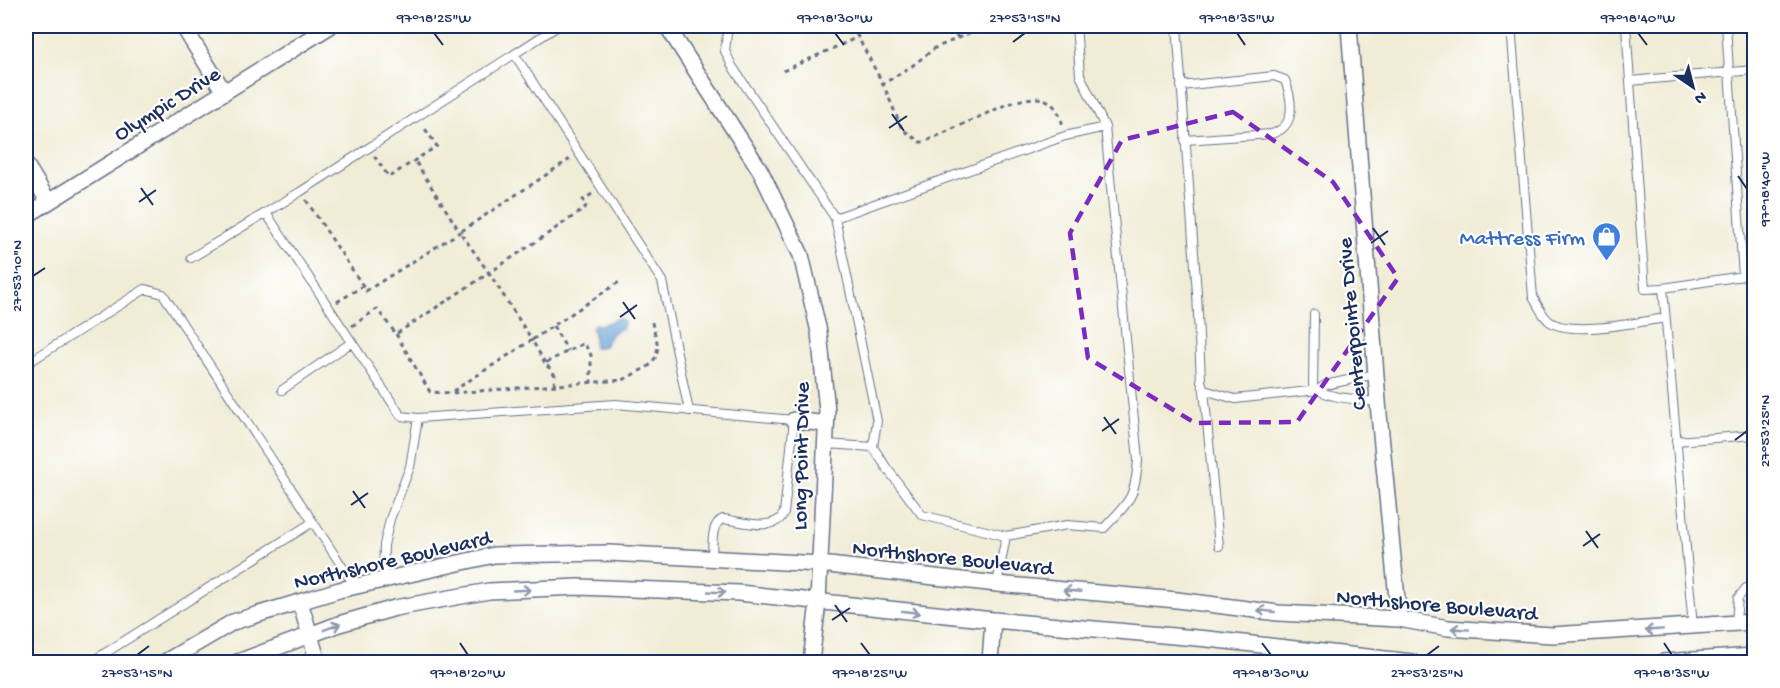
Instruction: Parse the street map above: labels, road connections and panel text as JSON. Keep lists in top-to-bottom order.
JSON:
{
  "streets": {
    "street": [
      "Olympic Drive",
      "Centerpointe Drive",
      "Long Point Drive",
      "Northshore Boulevard"
    ]
  },
  "crossings": [
    ["Centerpointe Drive", "Northshore Boulevard"],
    ["Long Point Drive", "Northshore Boulevard"]
  ],
  "places": {
    "shop": ["Mattress Firm"]
  },
  "north": "bottom right",
  "coordinates": [
    "97°18'25\"W",
    "97°18'30\"W",
    "27°53'15\"N",
    "97°18'35\"W",
    "97°18'40\"W",
    "27°53'10\"N",
    "27°53'25\"N",
    "97°18'20\"W"
  ]
}
